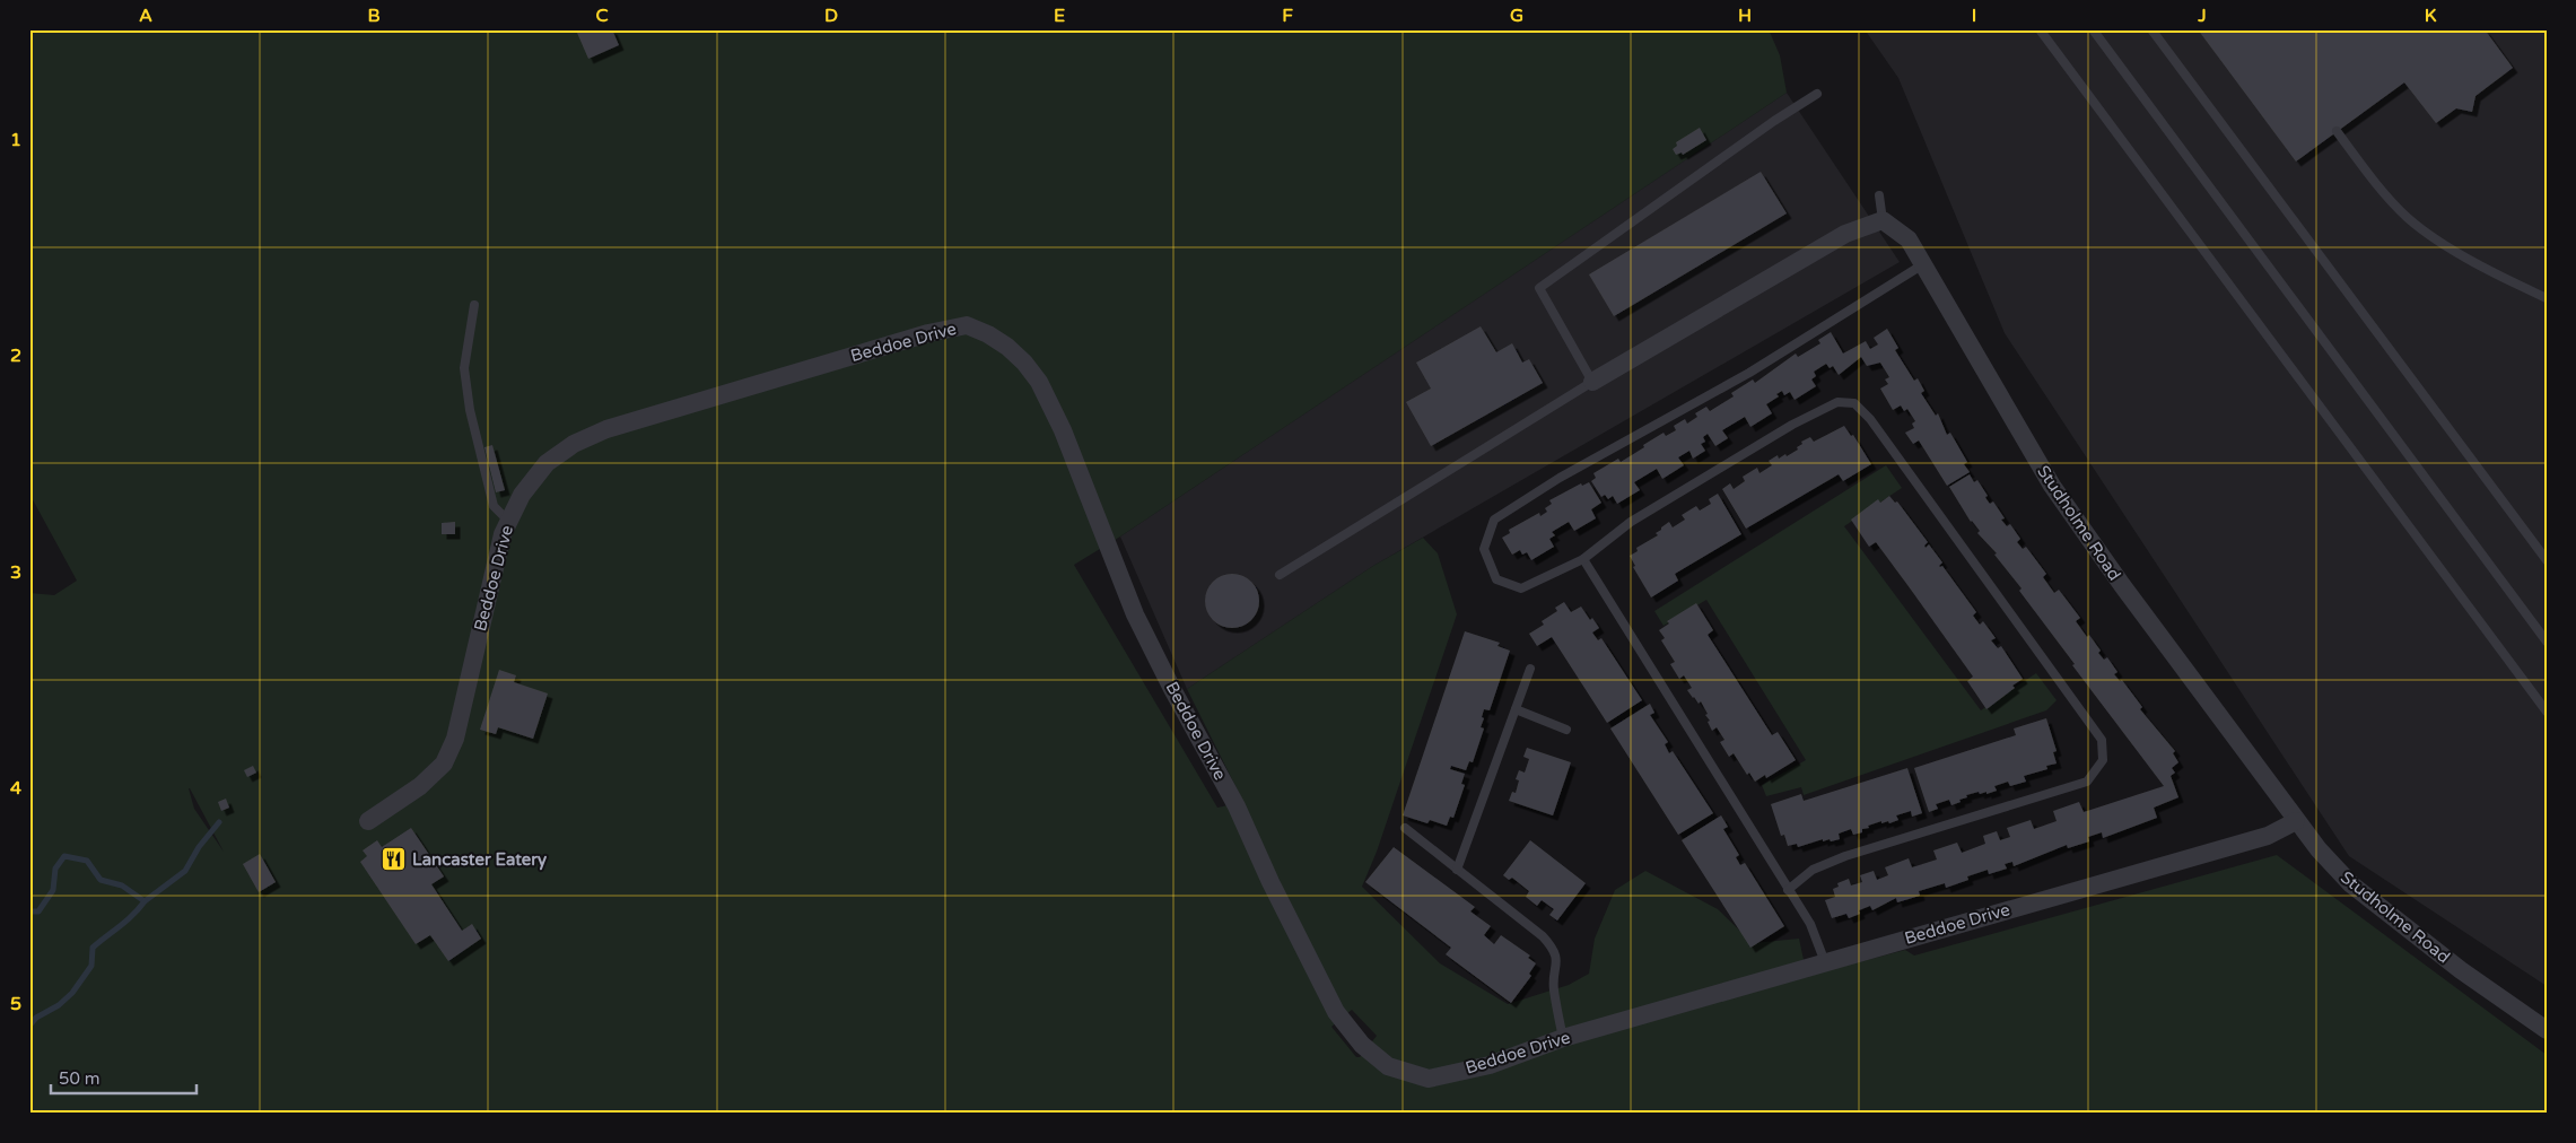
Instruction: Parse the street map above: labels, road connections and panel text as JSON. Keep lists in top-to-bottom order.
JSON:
{
  "streets": {
    "street": ["Beddoe Drive", "Studholme Road"]
  },
  "crossings": [
    ["Beddoe Drive", "Studholme Road"]
  ],
  "places": {
    "restaurant": ["Lancaster Eatery"]
  },
  "scale_bar": "50 m",
  "grid": {
    "columns": [
      "A",
      "B",
      "C",
      "D",
      "E",
      "F",
      "G",
      "H",
      "I",
      "J",
      "K"
    ],
    "rows": [
      "1",
      "2",
      "3",
      "4",
      "5"
    ]
  }
}
